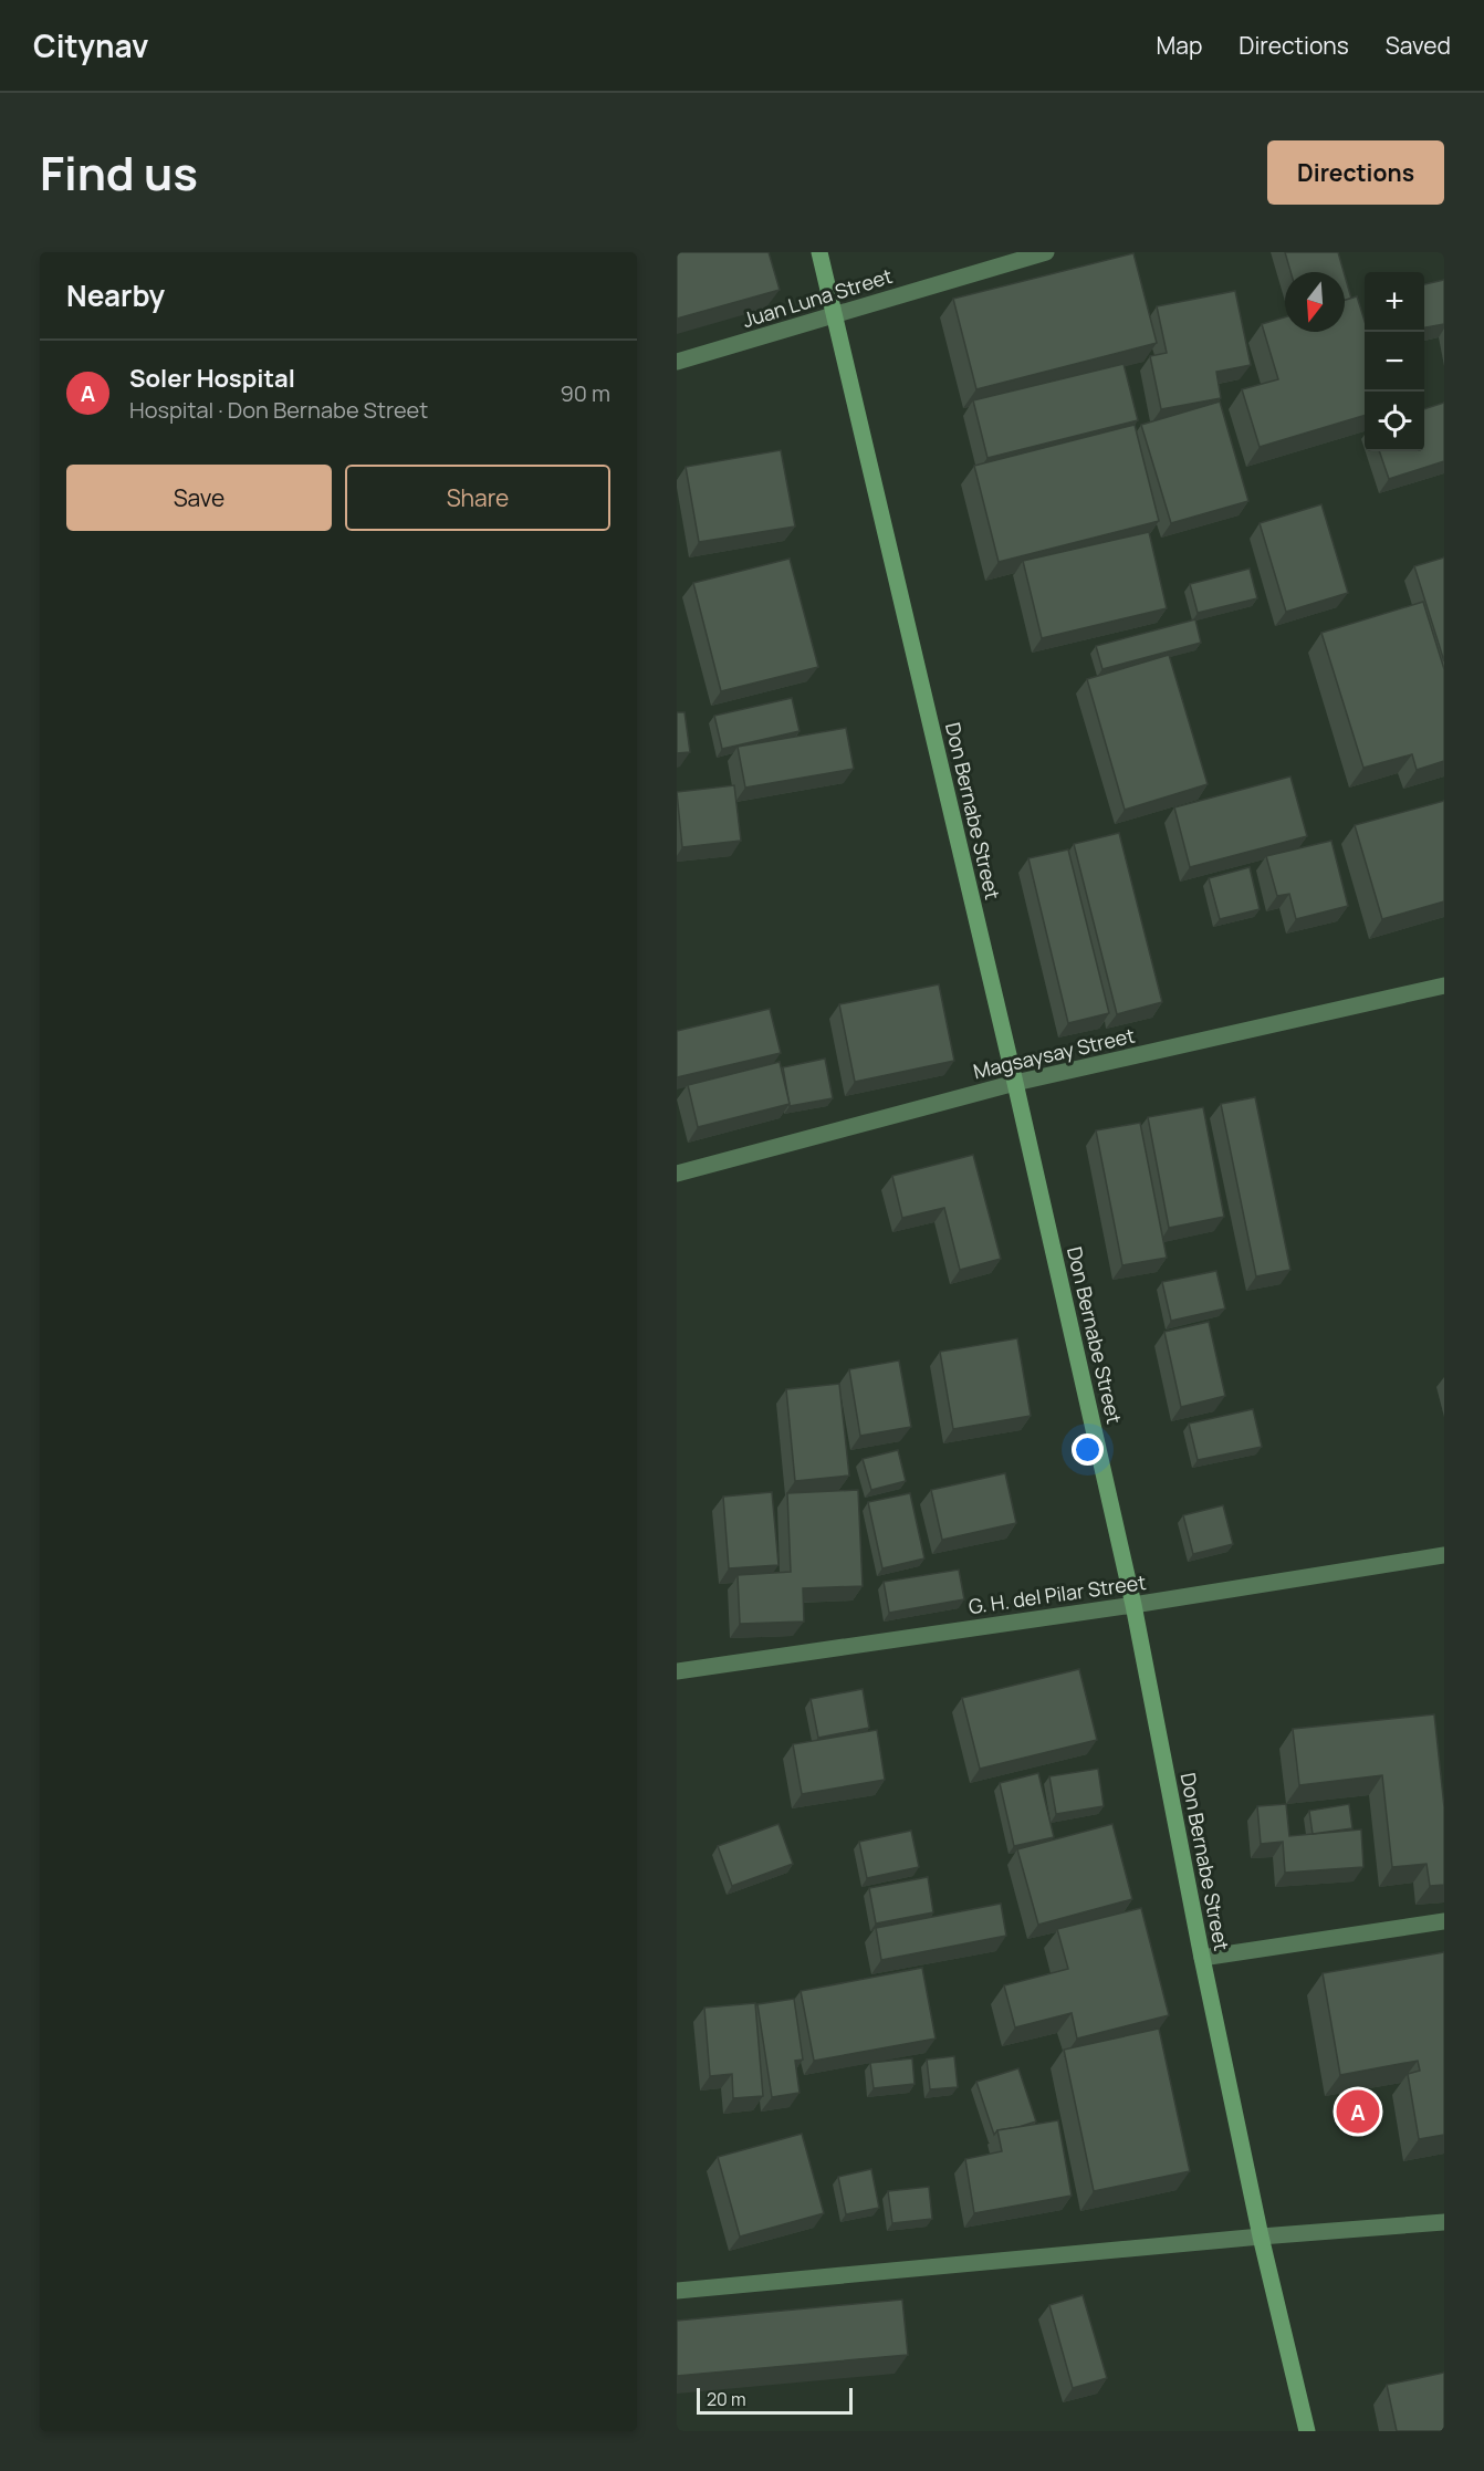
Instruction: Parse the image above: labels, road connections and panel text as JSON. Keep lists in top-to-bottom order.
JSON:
{
  "streets": {
    "main road": ["Don Bernabe Street"],
    "street": ["Juan Luna Street", "Magsaysay Street", "G. H. del Pilar Street"]
  },
  "crossings": [
    ["Juan Luna Street", "Don Bernabe Street"],
    ["Don Bernabe Street", "Magsaysay Street"],
    ["Don Bernabe Street", "G. H. del Pilar Street"]
  ],
  "scale_bar": "20 m",
  "north": "bottom",
  "page": {
    "header": "Citynav",
    "nav": ["Map", "Directions", "Saved"],
    "title": "Find us",
    "buttons": [
      "Directions",
      ["Save", "Share"]
    ],
    "heading": "Nearby",
    "map_buttons": ["+", "−"],
    "list": [
      {
        "mark": "A",
        "name": "Soler Hospital",
        "note": "Hospital · Don Bernabe Street",
        "value": "90 m"
      }
    ],
    "pins": "A",
    "scale": "20 m"
  }
}
